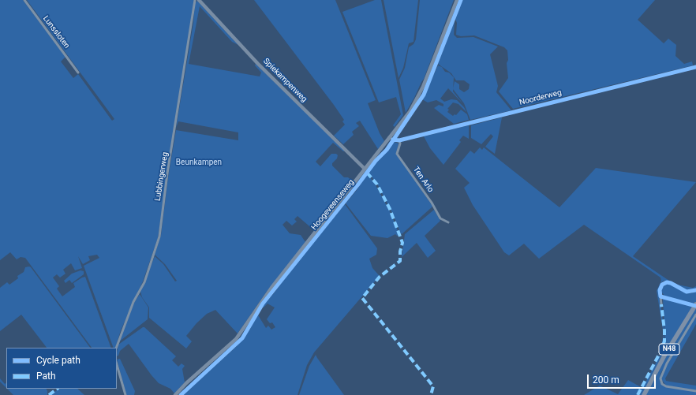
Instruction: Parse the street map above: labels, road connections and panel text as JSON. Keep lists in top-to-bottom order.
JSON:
{
  "streets": {
    "highway": ["N48"],
    "main road": ["Spiekampenweg", "Hoogeveenseweg"],
    "street": [
      "Lunssloten",
      "Noorderweg",
      "Lubbingerweg",
      "Ten Arlo"
    ]
  },
  "crossings": [
    ["Spiekampenweg", "Hoogeveenseweg"],
    ["Noorderweg", "Ten Arlo"]
  ],
  "parks": ["Beunkampen"],
  "legend": ["Cycle path", "Path"],
  "scale_bar": "200 m"
}
